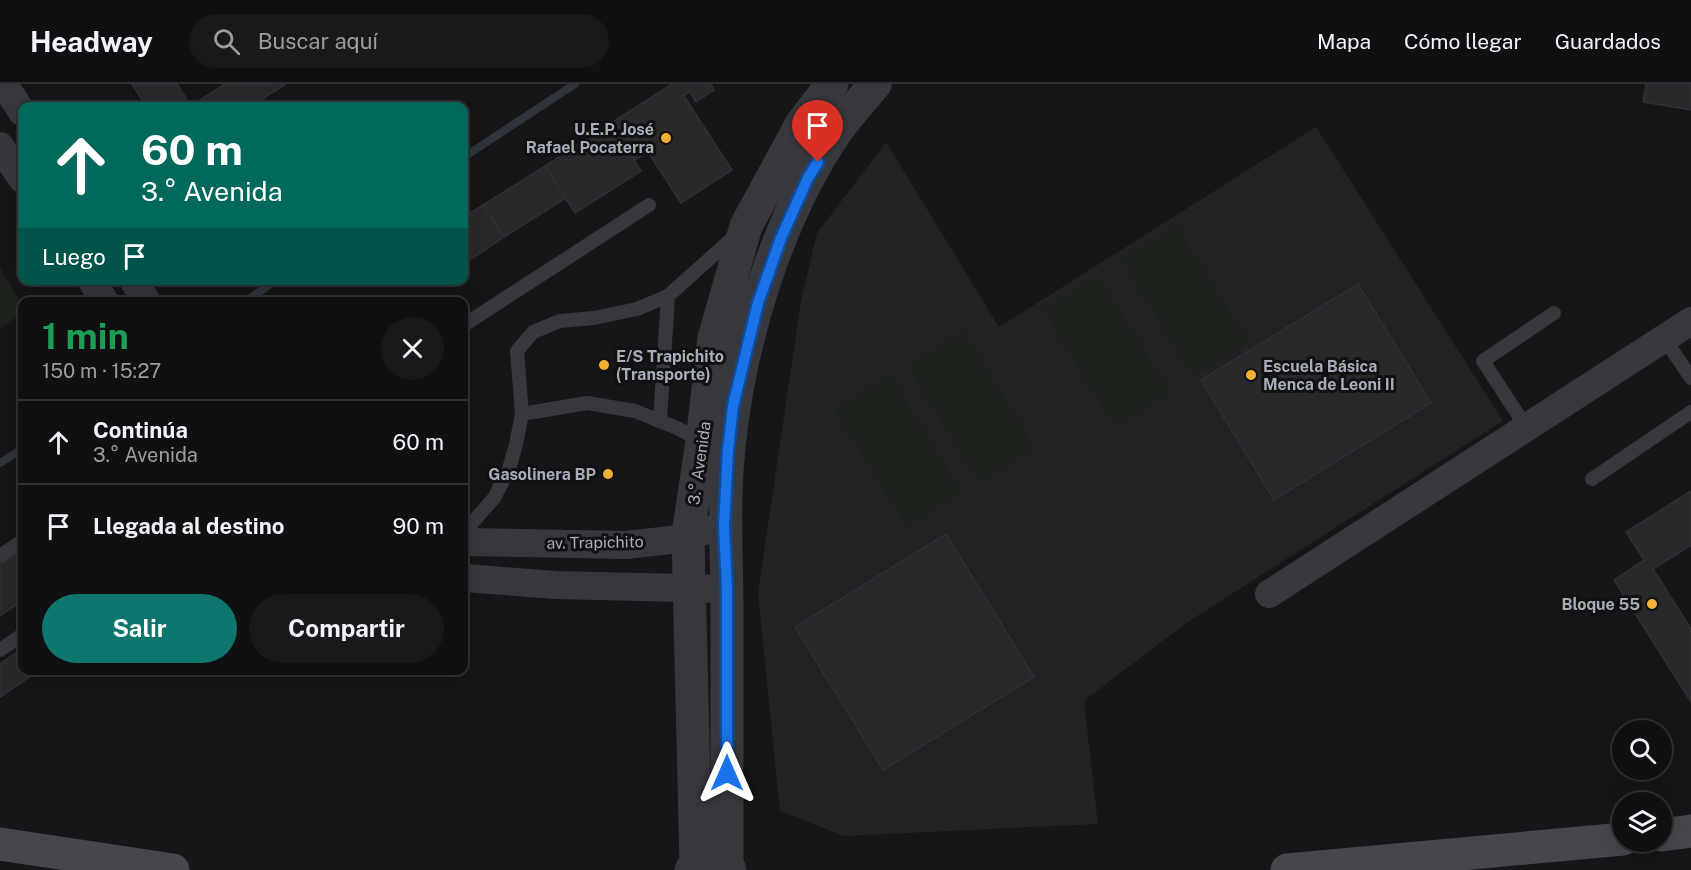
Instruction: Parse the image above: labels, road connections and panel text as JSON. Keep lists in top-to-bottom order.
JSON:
{
  "streets": {
    "street": ["3.° Avenida", "av. Trapichito"]
  },
  "crossings": [
    ["3.° Avenida", "av. Trapichito"]
  ],
  "places": [
    "U.E.P. José Rafael Pocaterra",
    "E/S Trapichito (Transporte)",
    "Escuela Básica Menca de Leoni II",
    "Gasolinera BP",
    "Bloque 55"
  ],
  "page": {
    "header": "Headway",
    "search": "Buscar aquí",
    "nav": ["Mapa", "Cómo llegar", "Guardados"],
    "turn": ["60 m", "3.° Avenida"],
    "then": "Luego",
    "heading": ["1 min", "150 m · 15:27"],
    "list": [
      {
        "name": "Continúa",
        "note": "3.° Avenida",
        "value": "60 m"
      },
      {
        "name": "Llegada al destino",
        "value": "90 m"
      }
    ],
    "buttons": ["Salir", "Compartir"]
  }
}
